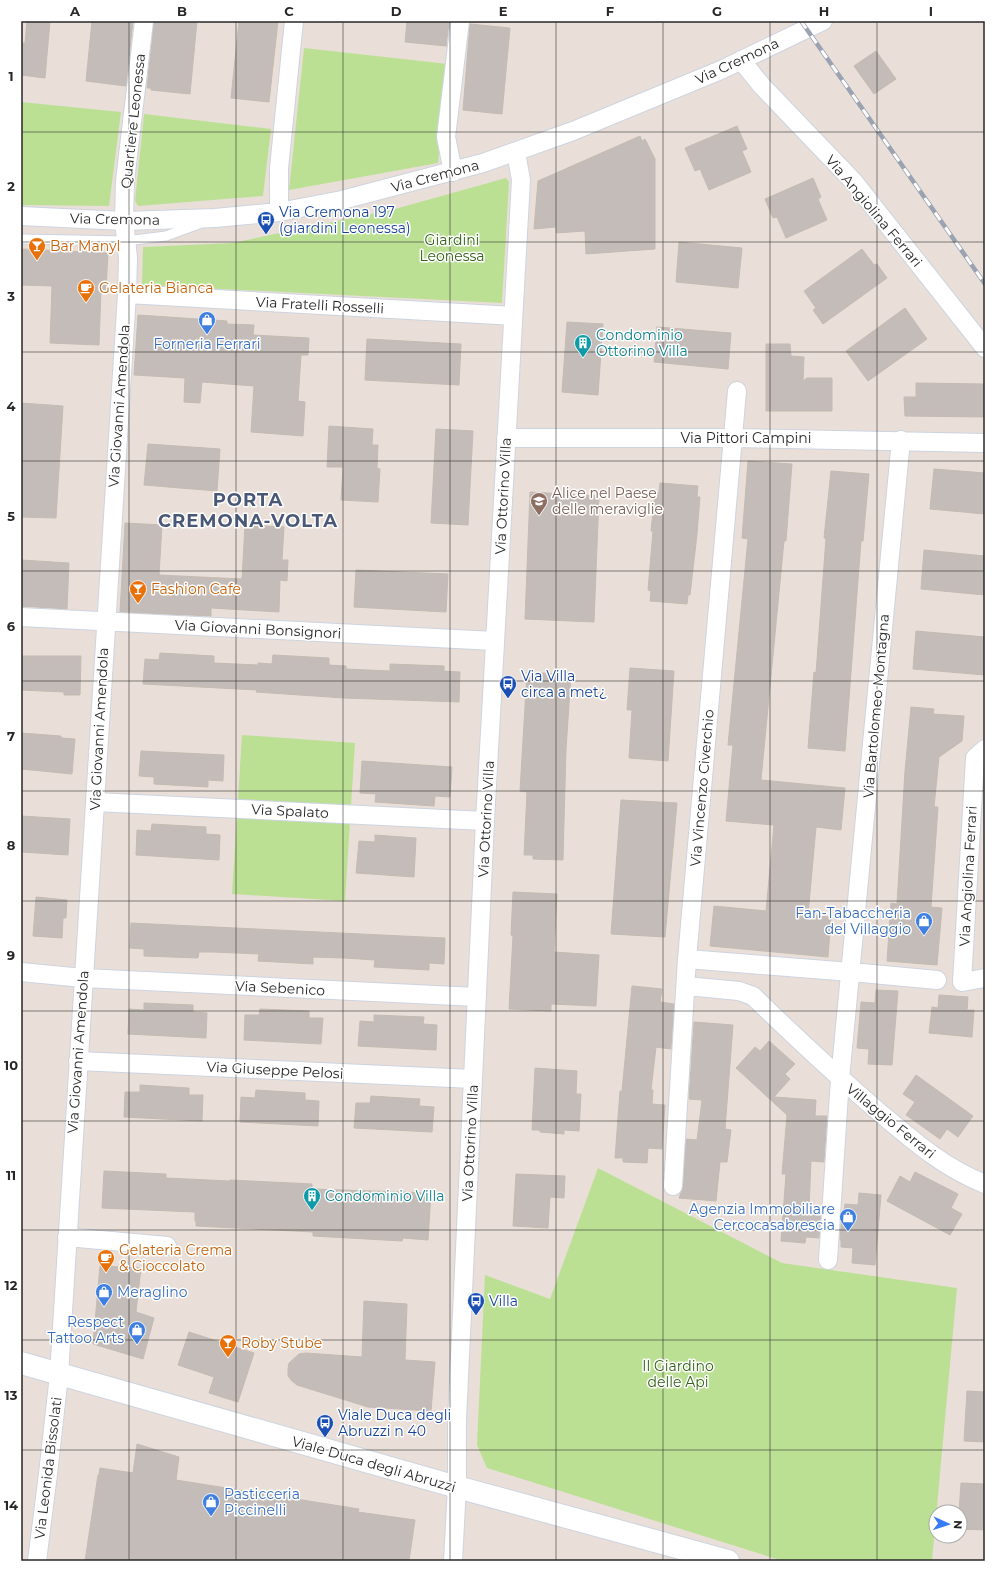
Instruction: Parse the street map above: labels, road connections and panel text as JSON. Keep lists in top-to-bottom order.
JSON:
{
  "streets": {
    "main road": ["Viale Duca degli Abruzzi"],
    "street": [
      "Via Cremona",
      "Quartiere Leonessa",
      "Via Angiolina Ferrari",
      "Via Fratelli Rosselli",
      "Via Giovanni Amendola",
      "Via Pittori Campini",
      "Via Ottorino Villa",
      "Via Giovanni Bonsignori",
      "Via Bartolomeo Montagna",
      "Via Vincenzo Civerchio",
      "Via Spalato",
      "Via Sebenico",
      "Via Giuseppe Pelosi",
      "Villaggio Ferrari",
      "Via Leonida Bissolati"
    ]
  },
  "crossings": [
    ["Via Cremona", "Quartiere Leonessa"],
    ["Via Cremona", "Via Angiolina Ferrari"],
    ["Via Cremona", "Via Giovanni Amendola"],
    ["Via Cremona", "Via Ottorino Villa"],
    ["Quartiere Leonessa", "Via Giovanni Amendola"],
    ["Via Fratelli Rosselli", "Via Giovanni Amendola"],
    ["Via Fratelli Rosselli", "Via Ottorino Villa"],
    ["Via Giovanni Amendola", "Via Giovanni Bonsignori"],
    ["Via Giovanni Amendola", "Via Spalato"],
    ["Via Giovanni Amendola", "Via Sebenico"],
    ["Via Giovanni Amendola", "Via Giuseppe Pelosi"],
    ["Via Giovanni Amendola", "Viale Duca degli Abruzzi"],
    ["Via Giovanni Amendola", "Via Leonida Bissolati"],
    ["Via Pittori Campini", "Via Ottorino Villa"],
    ["Via Pittori Campini", "Via Bartolomeo Montagna"],
    ["Via Pittori Campini", "Via Vincenzo Civerchio"],
    ["Via Ottorino Villa", "Via Giovanni Bonsignori"],
    ["Via Ottorino Villa", "Via Spalato"],
    ["Via Ottorino Villa", "Via Sebenico"],
    ["Via Ottorino Villa", "Via Giuseppe Pelosi"],
    ["Via Ottorino Villa", "Viale Duca degli Abruzzi"],
    ["Via Bartolomeo Montagna", "Villaggio Ferrari"],
    ["Viale Duca degli Abruzzi", "Via Leonida Bissolati"]
  ],
  "districts": ["PORTA CREMONA-VOLTA"],
  "parks": ["Giardini Leonessa", "Il Giardino delle Api"],
  "places": {
    "bus stop": [
      "Via Cremona 197 (giardini Leonessa)",
      "Via Villa circa a met¿",
      "Villa",
      "Viale Duca degli Abruzzi n 40"
    ],
    "bar": ["Bar Manyl", "Fashion Cafe", "Roby Stube"],
    "cafe": ["Gelateria Bianca", "Gelateria Crema & Cioccolato"],
    "shop": [
      "Forneria Ferrari",
      "Fan-Tabaccheria del Villaggio",
      "Agenzia Immobiliare Cercocasabrescia",
      "Meraglino",
      "Respect Tattoo Arts",
      "Pasticceria Piccinelli"
    ],
    "building": ["Condominio Ottorino Villa", "Condominio Villa"],
    "school or university": ["Alice nel Paese delle meraviglie"]
  },
  "north": "right",
  "grid": {
    "columns": [
      "A",
      "B",
      "C",
      "D",
      "E",
      "F",
      "G",
      "H",
      "I"
    ],
    "rows": [
      "1",
      "2",
      "3",
      "4",
      "5",
      "6",
      "7",
      "8",
      "9",
      "10",
      "11",
      "12",
      "13",
      "14"
    ]
  }
}
